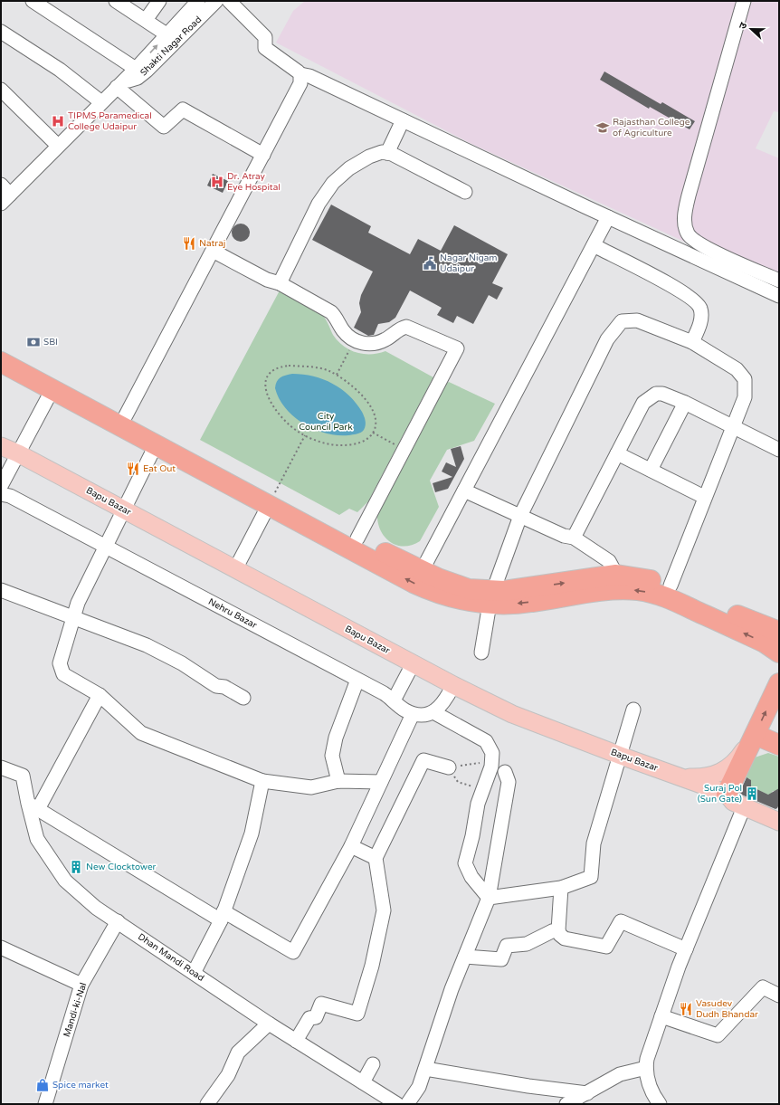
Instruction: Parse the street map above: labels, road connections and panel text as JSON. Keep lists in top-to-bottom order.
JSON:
{
  "streets": {
    "main road": ["Bapu Bazar"],
    "street": [
      "Shakti Nagar Road",
      "Nehru Bazar",
      "Dhan Mandi Road",
      "Mandi-ki-Nal"
    ]
  },
  "crossings": [
    ["Dhan Mandi Road", "Mandi-ki-Nal"]
  ],
  "parks": ["City Council Park"],
  "places": {
    "hospital": ["TIPMS Paramedical College Udaipur", "Dr. Atray Eye Hospital"],
    "school or university": ["Rajasthan College of Agriculture"],
    "restaurant": ["Natraj", "Eat Out", "Vasudev Dudh Bhandar"],
    "public building": ["Nagar Nigam Udaipur"],
    "bank": ["SBI"],
    "building": ["Suraj Pol (Sun Gate)", "New Clocktower"],
    "shop": ["Spice market"]
  },
  "north": "left"
}
